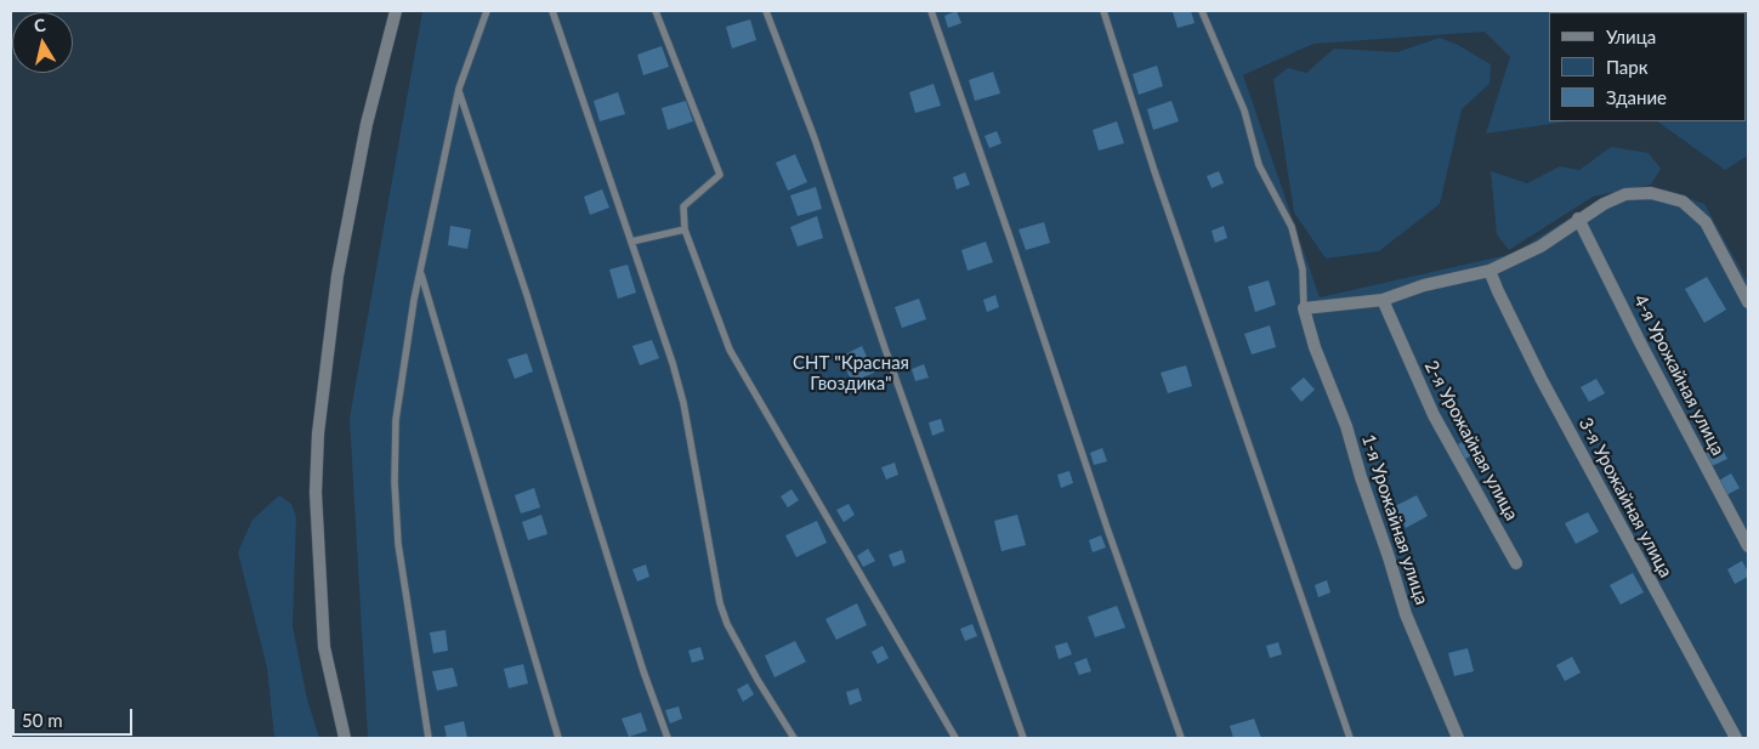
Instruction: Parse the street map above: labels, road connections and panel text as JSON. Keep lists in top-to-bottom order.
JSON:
{
  "streets": {
    "street": [
      "4-я Урожайная улица",
      "2-я Урожайная улица",
      "3-я Урожайная улица",
      "1-я Урожайная улица"
    ]
  },
  "parks": ["СНТ \"Красная Гвоздика\""],
  "legend": ["Улица", "Парк", "Здание"],
  "scale_bar": "50 m",
  "north": "top"
}
